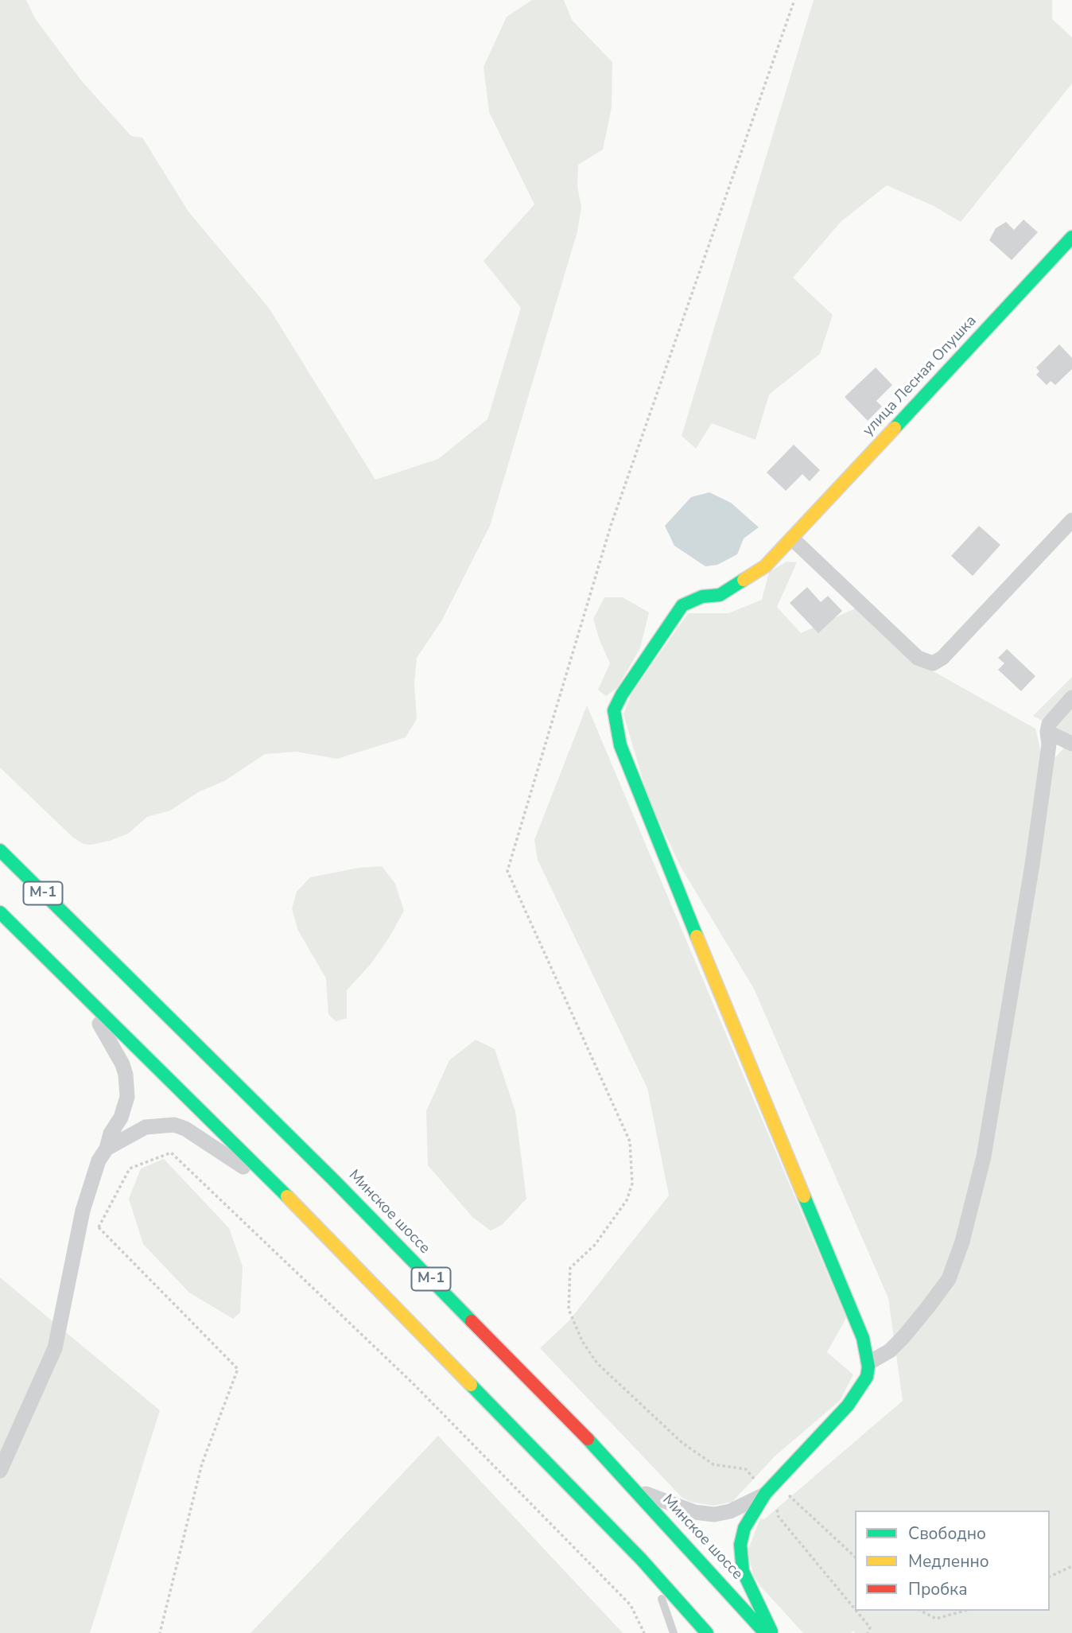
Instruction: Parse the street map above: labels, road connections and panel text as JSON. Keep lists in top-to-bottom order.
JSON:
{
  "streets": {
    "main road": ["улица Лесная Опушка", "М-1", "Минское шоссе"]
  },
  "legend": ["Свободно", "Медленно", "Пробка"]
}
